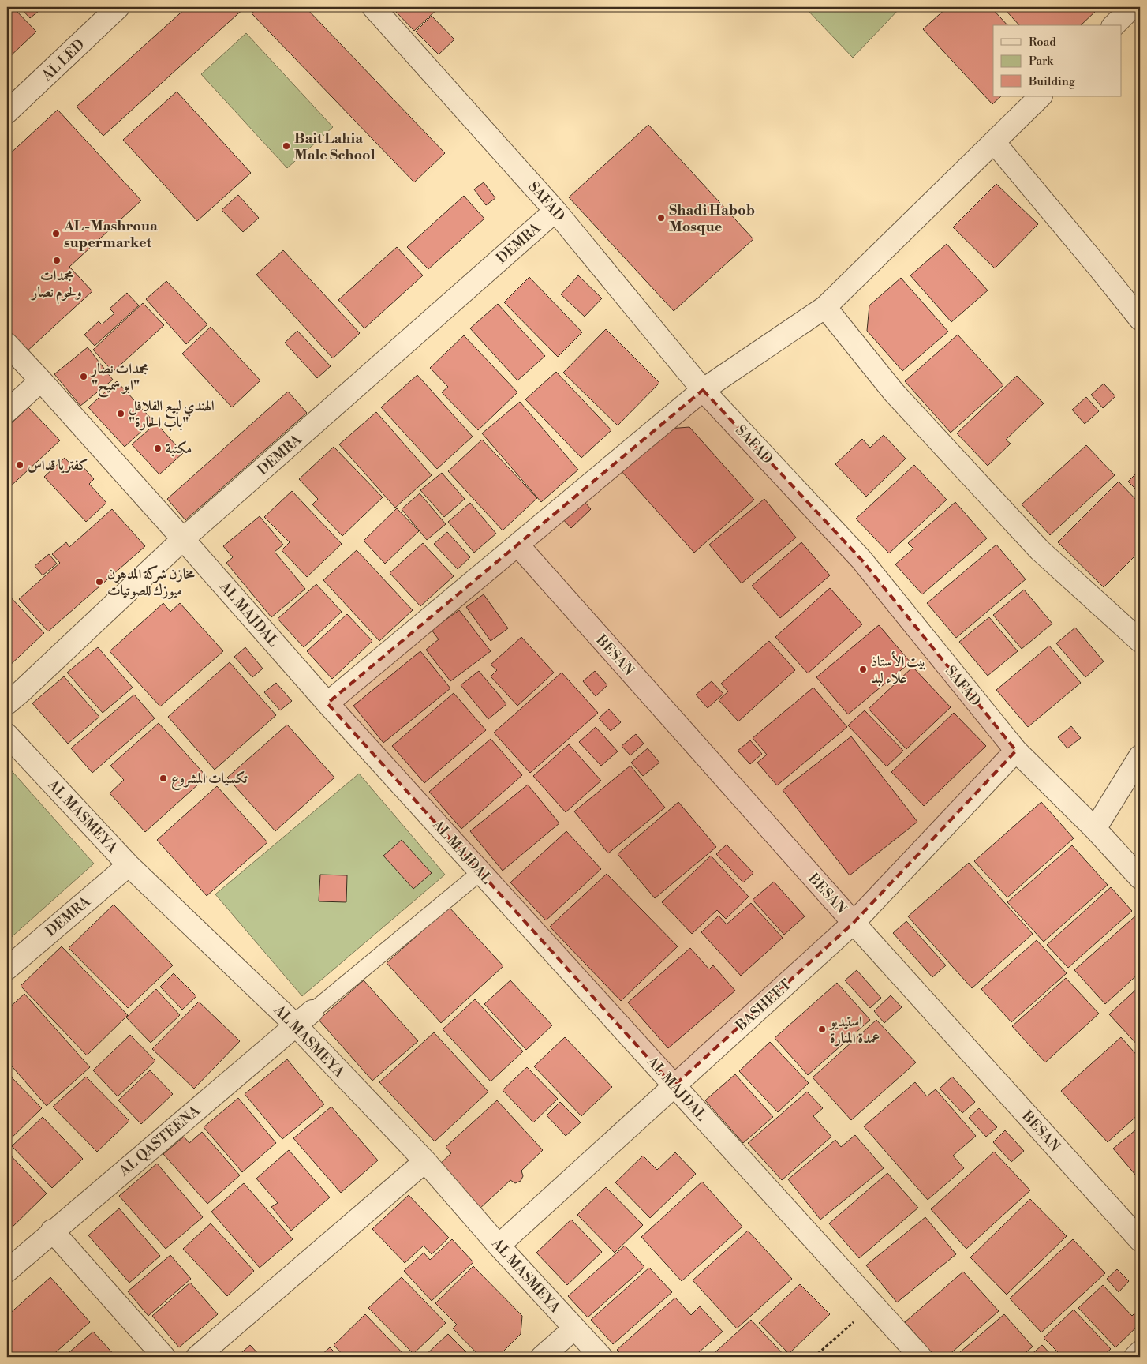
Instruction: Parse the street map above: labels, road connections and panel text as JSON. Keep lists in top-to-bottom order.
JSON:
{
  "streets": {
    "street": [
      "AL LED",
      "SAFAD",
      "DEMRA",
      "AL MAJDAL",
      "BESAN",
      "AL MASMEYA",
      "BASHEET",
      "AL QASTEENA"
    ]
  },
  "crossings": [
    ["SAFAD", "DEMRA"],
    ["SAFAD", "BASHEET"],
    ["DEMRA", "AL MAJDAL"],
    ["DEMRA", "AL MASMEYA"],
    ["AL MAJDAL", "BASHEET"],
    ["BESAN", "BASHEET"],
    ["AL MASMEYA", "BASHEET"],
    ["AL MASMEYA", "AL QASTEENA"]
  ],
  "places": [
    "Bait Lahia Male School",
    "Shadi Habob Mosque",
    "AL-Mashroua supermarket",
    "مجمدات ولحوم نصار",
    "مجمدات نصار \"ابو سميح\"",
    "الهندي لبيع الفلافل \"باب الحارة\"",
    "مكتبة",
    "كفتريا قداس",
    "مخازن شركة المدهون ميوزك للصوتيات",
    "بيت الأستاذ علاء لبد",
    "تكسيات المشروع",
    "استيديو عمدة المنارة"
  ],
  "legend": ["Road", "Park", "Building"]
}
